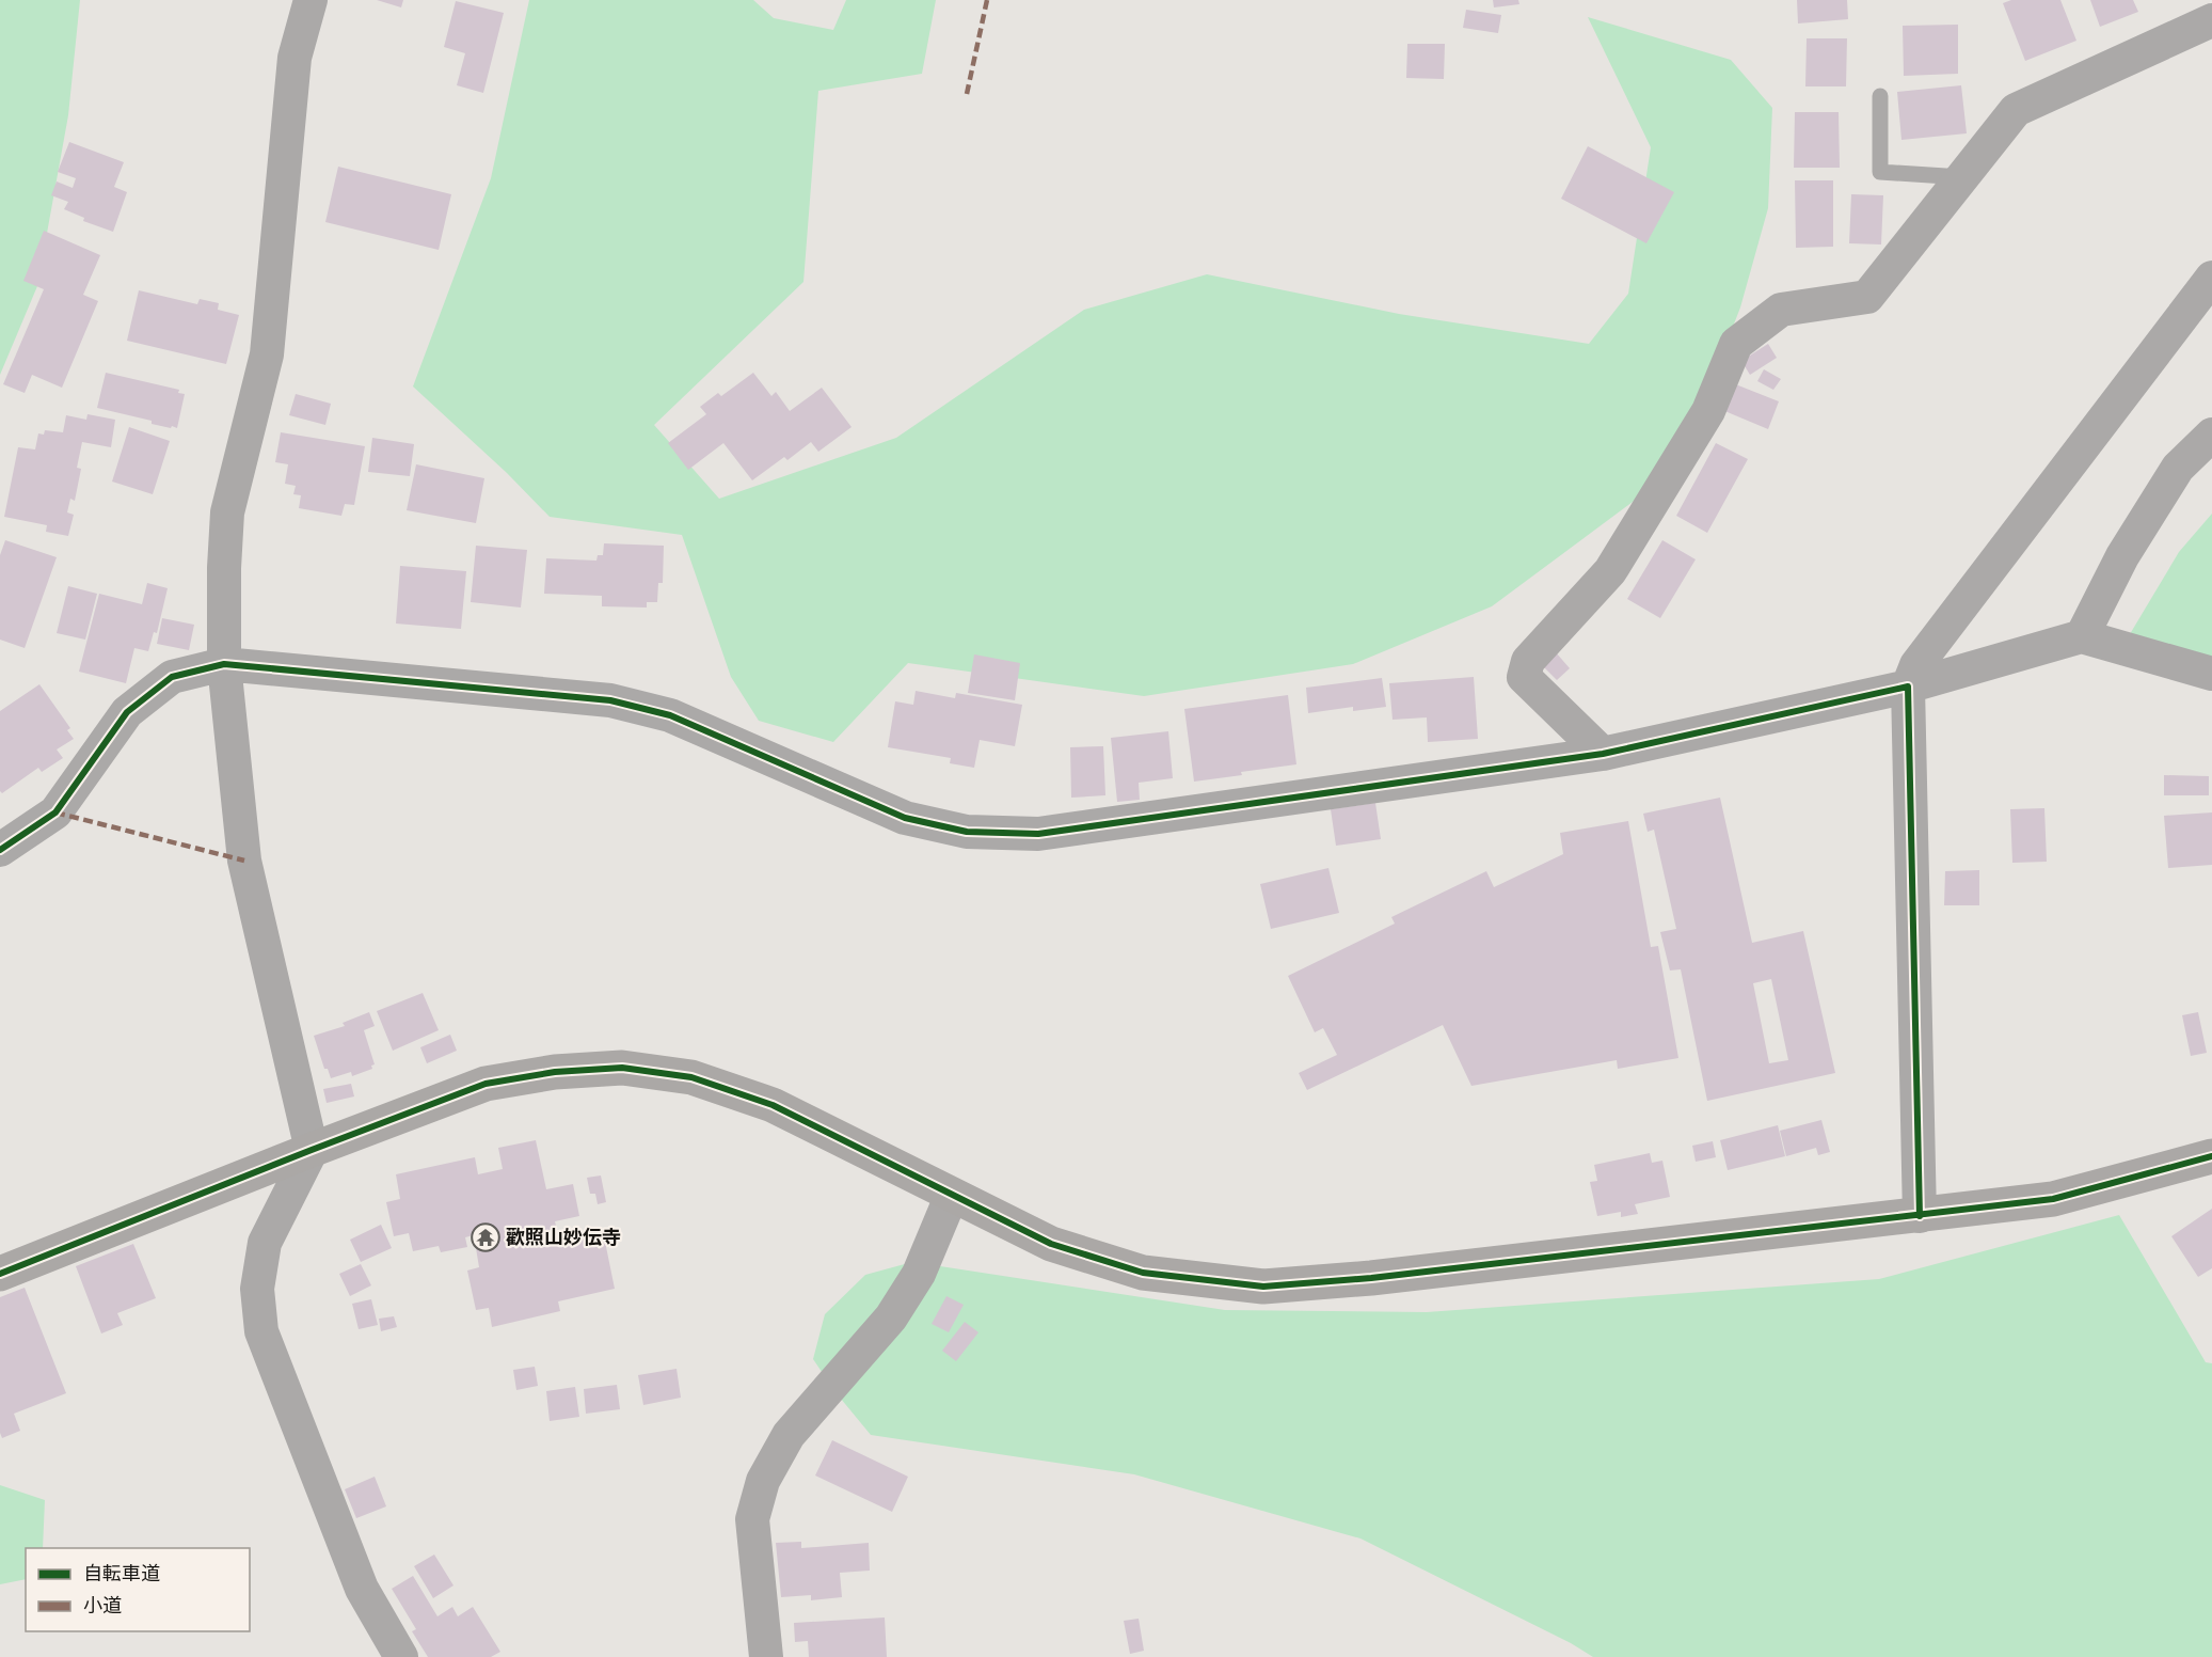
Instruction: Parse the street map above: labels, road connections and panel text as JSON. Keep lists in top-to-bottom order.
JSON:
{
  "places": {
    "temple": ["歡照山妙伝寺"]
  },
  "legend": ["自転車道", "小道"]
}
